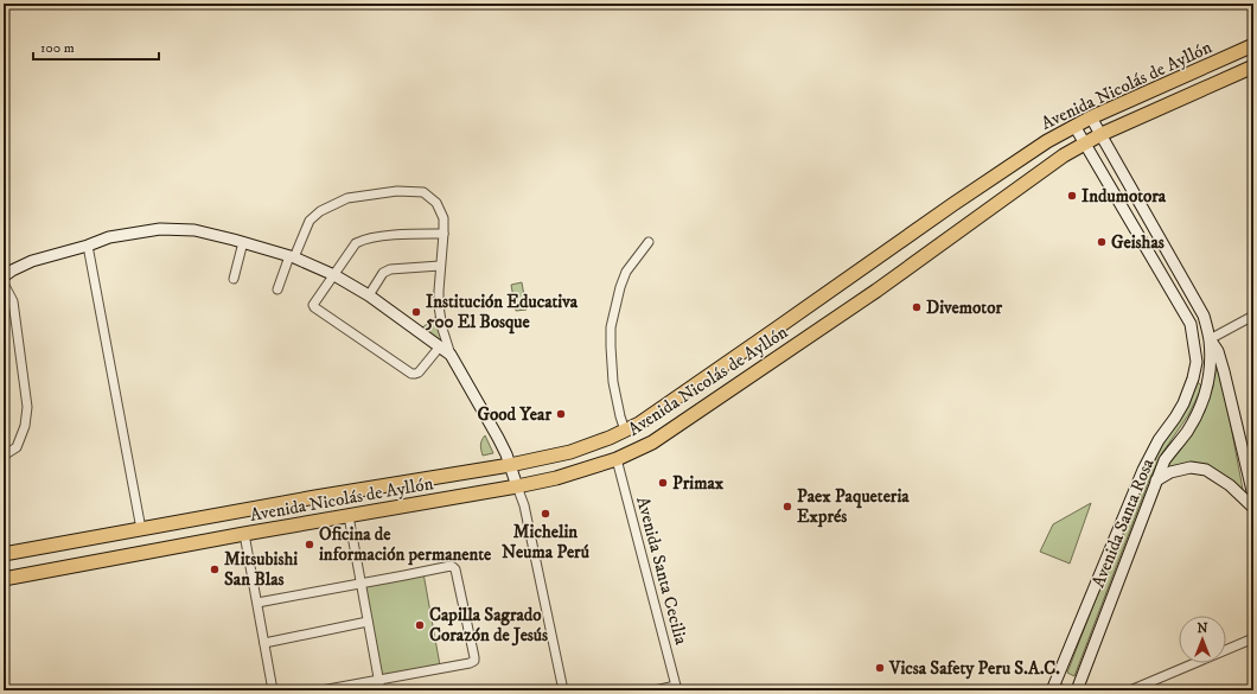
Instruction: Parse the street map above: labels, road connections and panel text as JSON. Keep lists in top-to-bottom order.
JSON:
{
  "streets": {
    "main road": ["Avenida Nicolás de Ayllón", "Avenida Santa Rosa"],
    "street": ["Avenida Santa Cecilia"]
  },
  "crossings": [
    ["Avenida Nicolás de Ayllón", "Avenida Santa Rosa"],
    ["Avenida Nicolás de Ayllón", "Avenida Santa Cecilia"]
  ],
  "places": [
    "Indumotora",
    "Geishas",
    "Divemotor",
    "Institución Educativa 500 El Bosque",
    "Good Year",
    "Primax",
    "Paex Paqueteria Exprés",
    "Michelin Neuma Perú",
    "Oficina de información permanente",
    "Mitsubishi San Blas",
    "Capilla Sagrado Corazón de Jesús",
    "Vicsa Safety Peru S.A.C."
  ],
  "scale_bar": "100 m",
  "north": "top"
}
